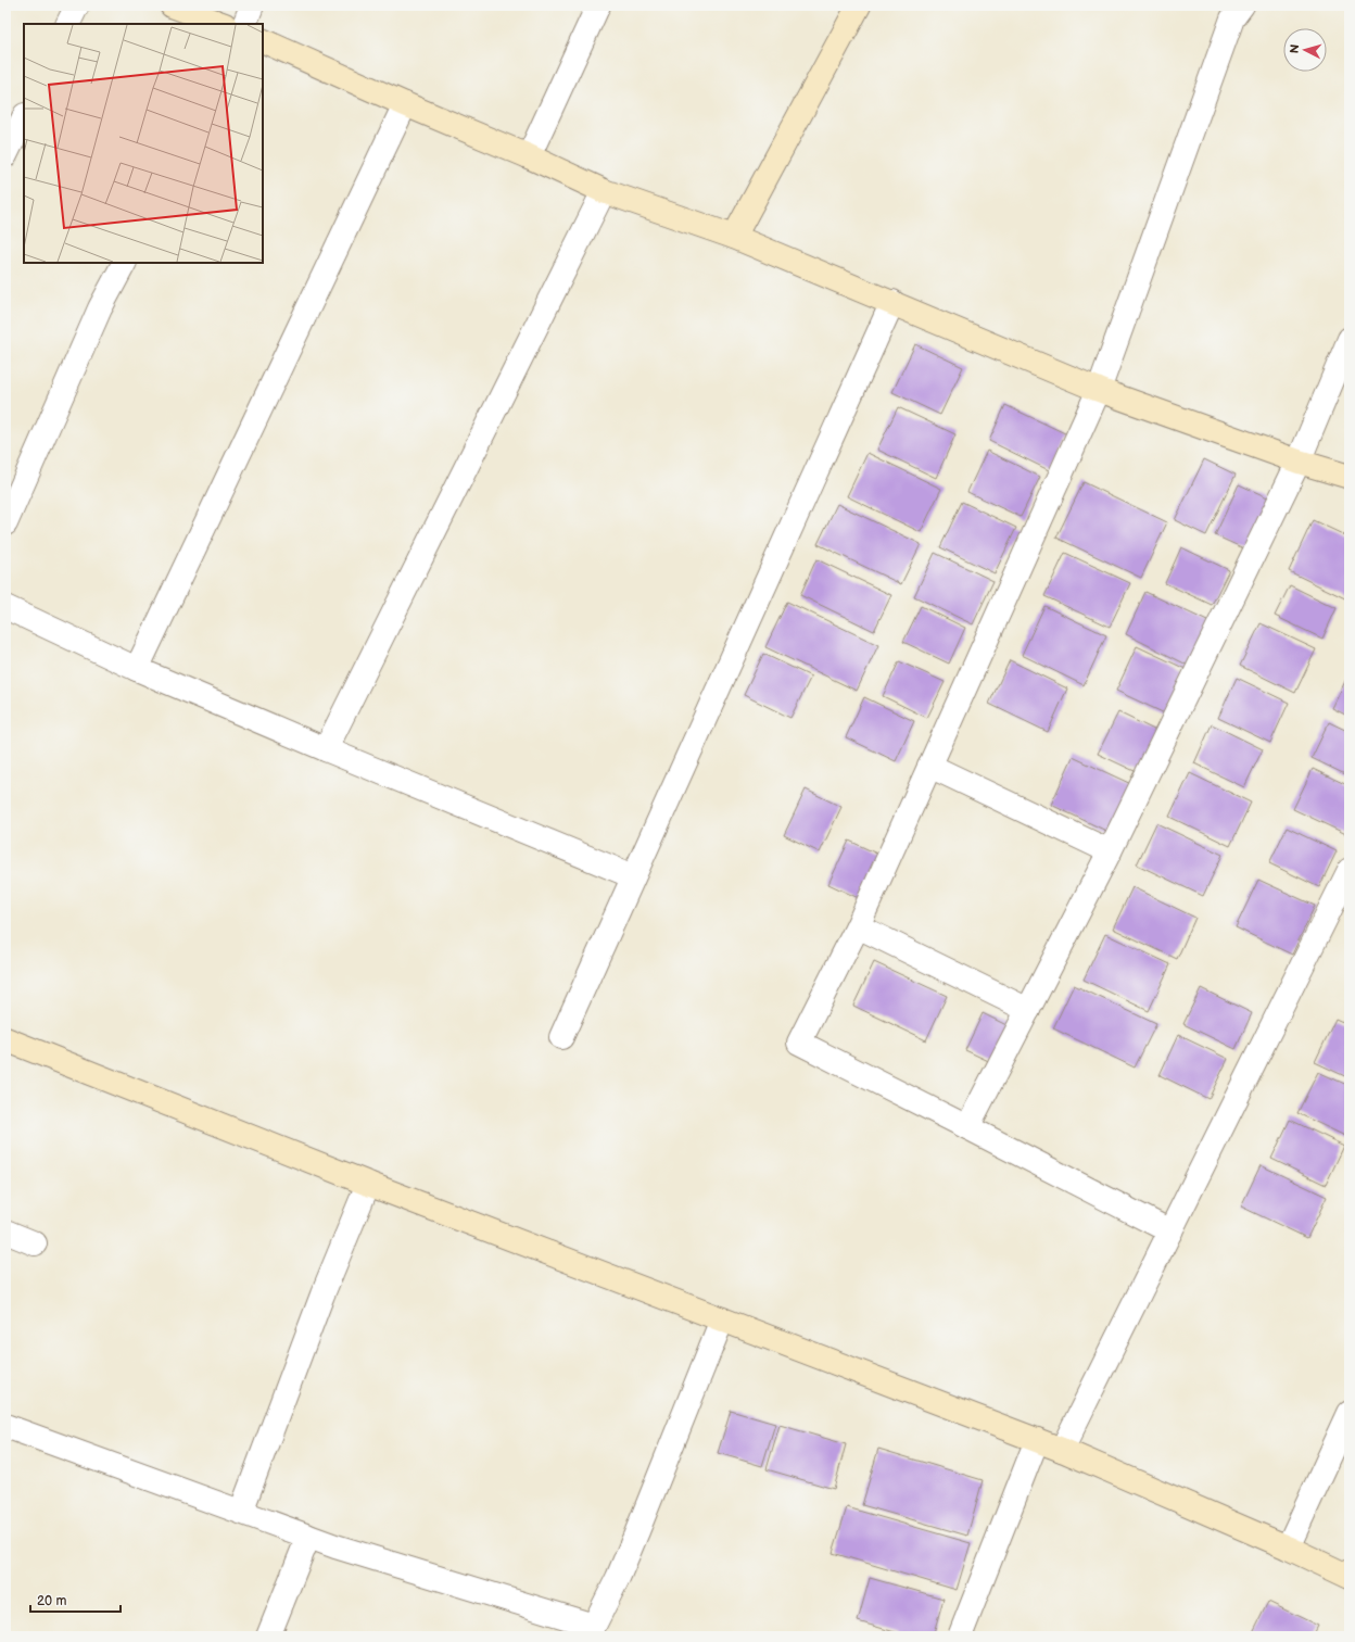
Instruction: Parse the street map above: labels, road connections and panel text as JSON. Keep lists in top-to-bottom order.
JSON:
{
  "scale_bar": "20 m",
  "north": "left"
}
